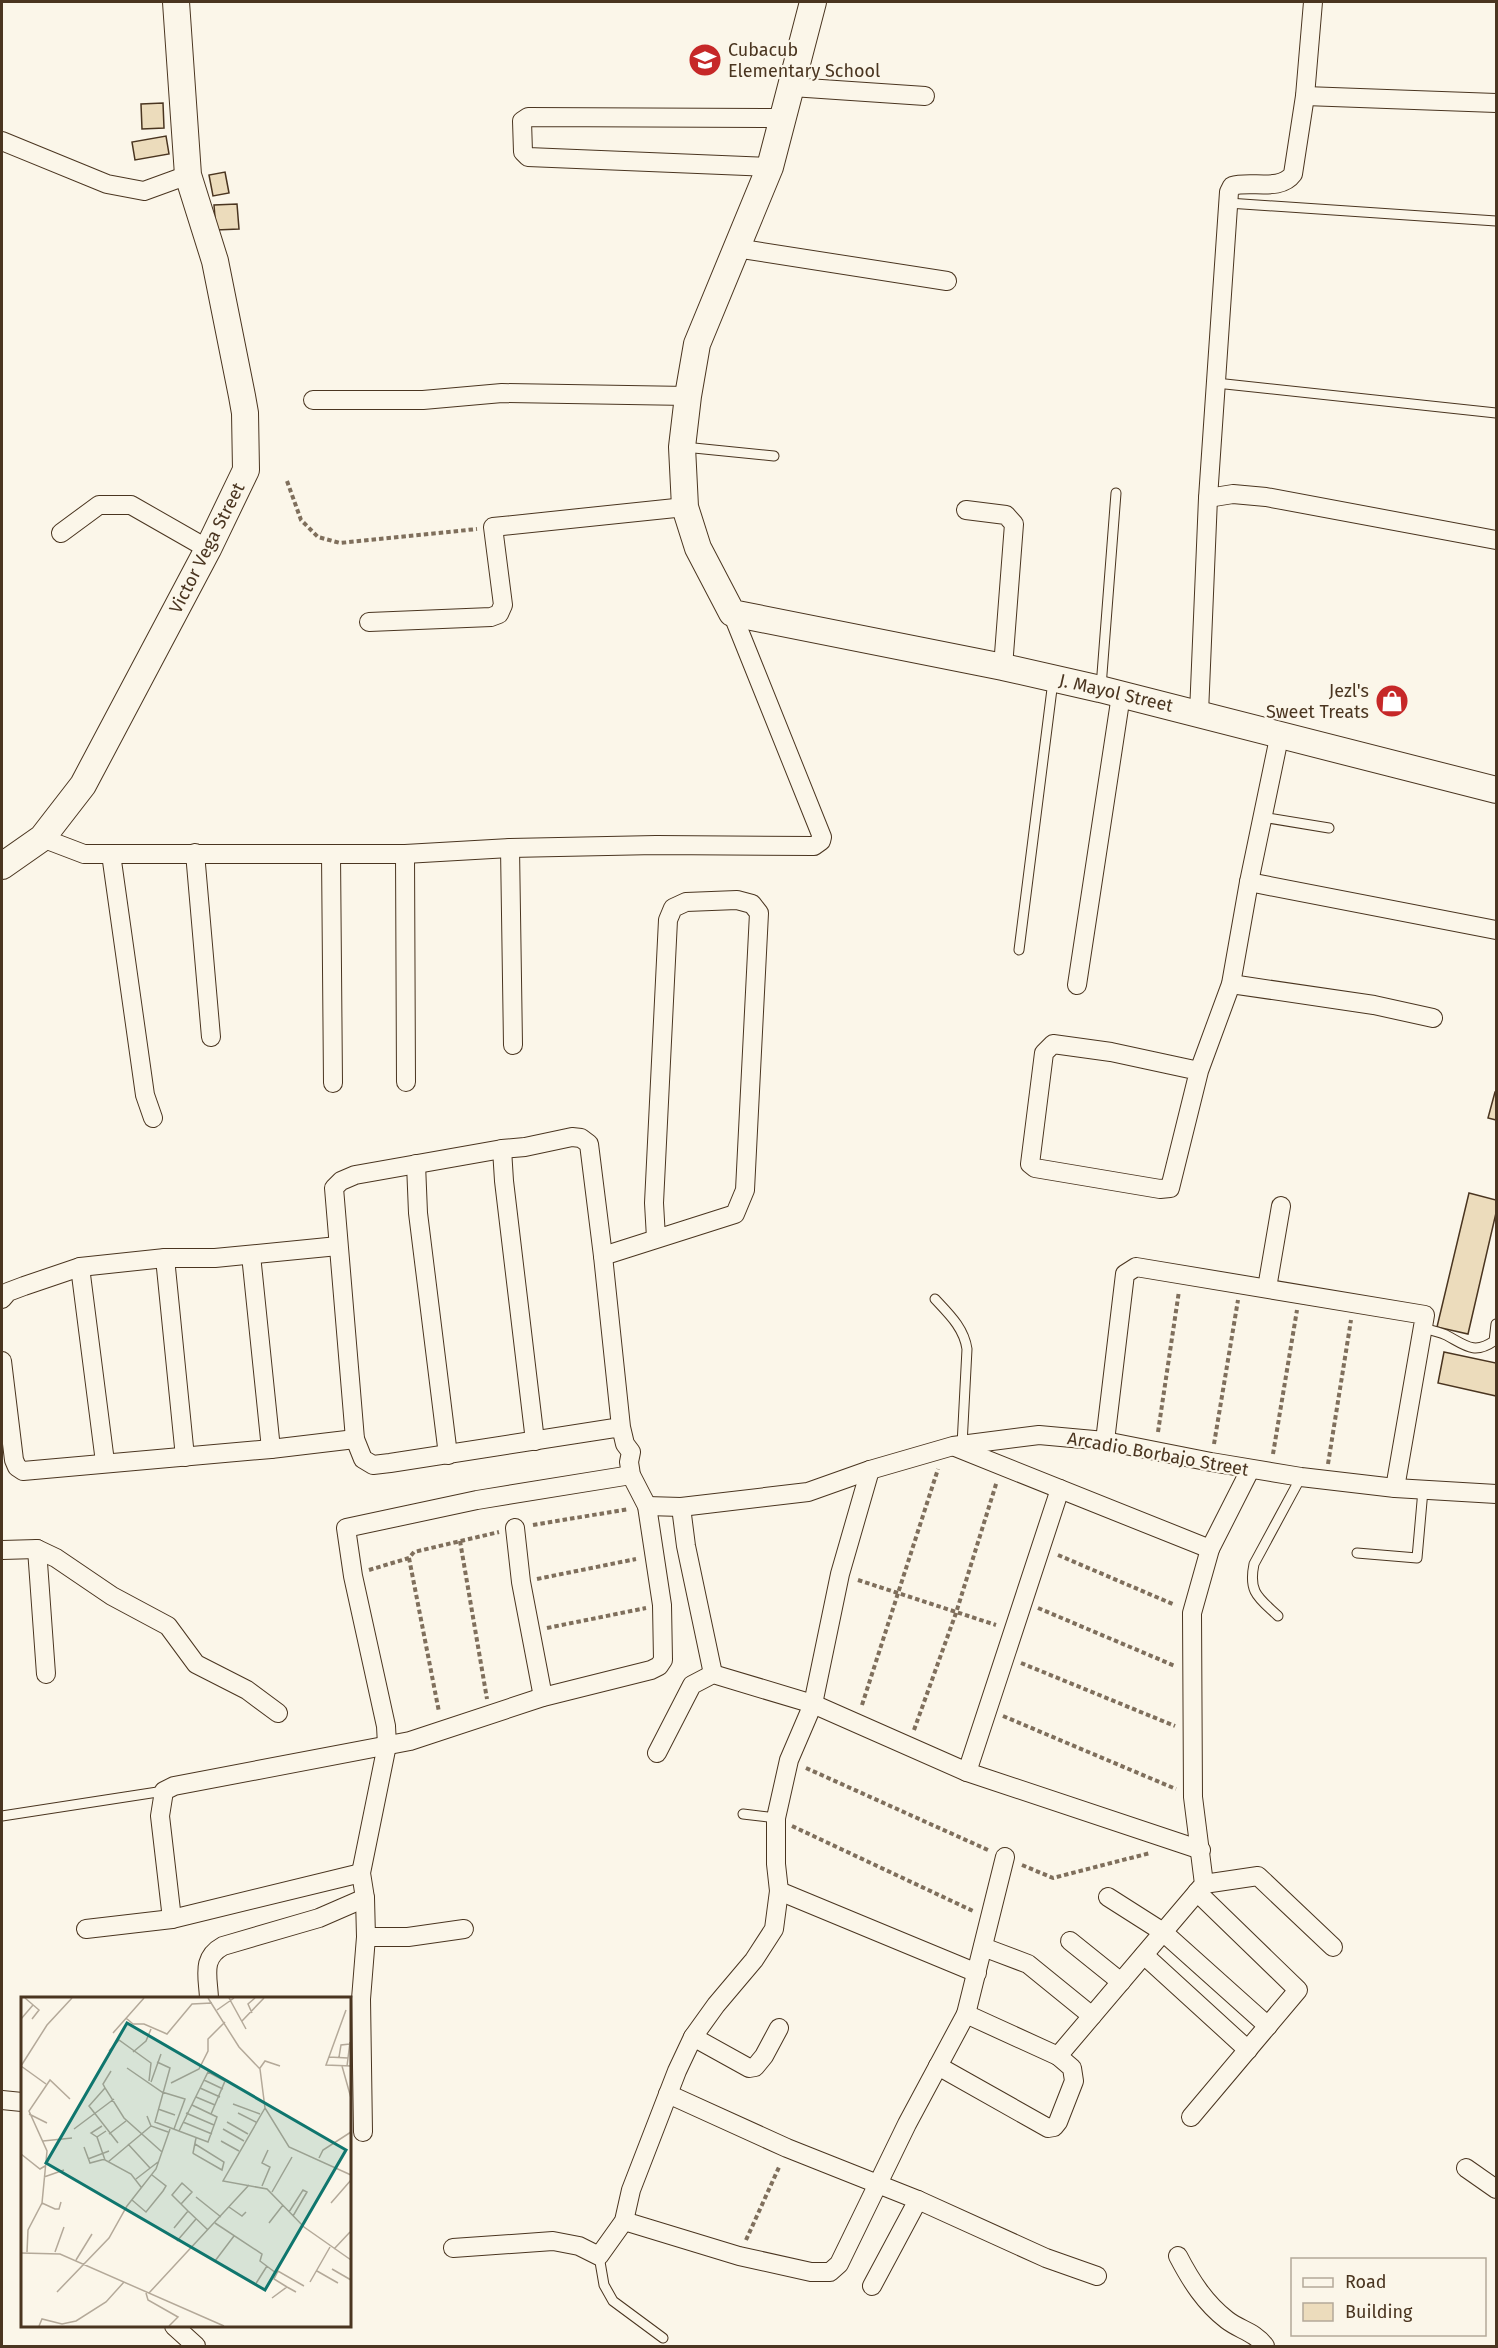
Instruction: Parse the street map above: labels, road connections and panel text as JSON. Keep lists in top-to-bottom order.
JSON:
{
  "streets": {
    "street": ["Victor Vega Street", "J. Mayol Street", "Arcadio Borbajo Street"]
  },
  "places": {
    "school or university": ["Cubacub Elementary School"],
    "shop": ["Jezl's Sweet Treats"]
  },
  "legend": ["Road", "Building"]
}
